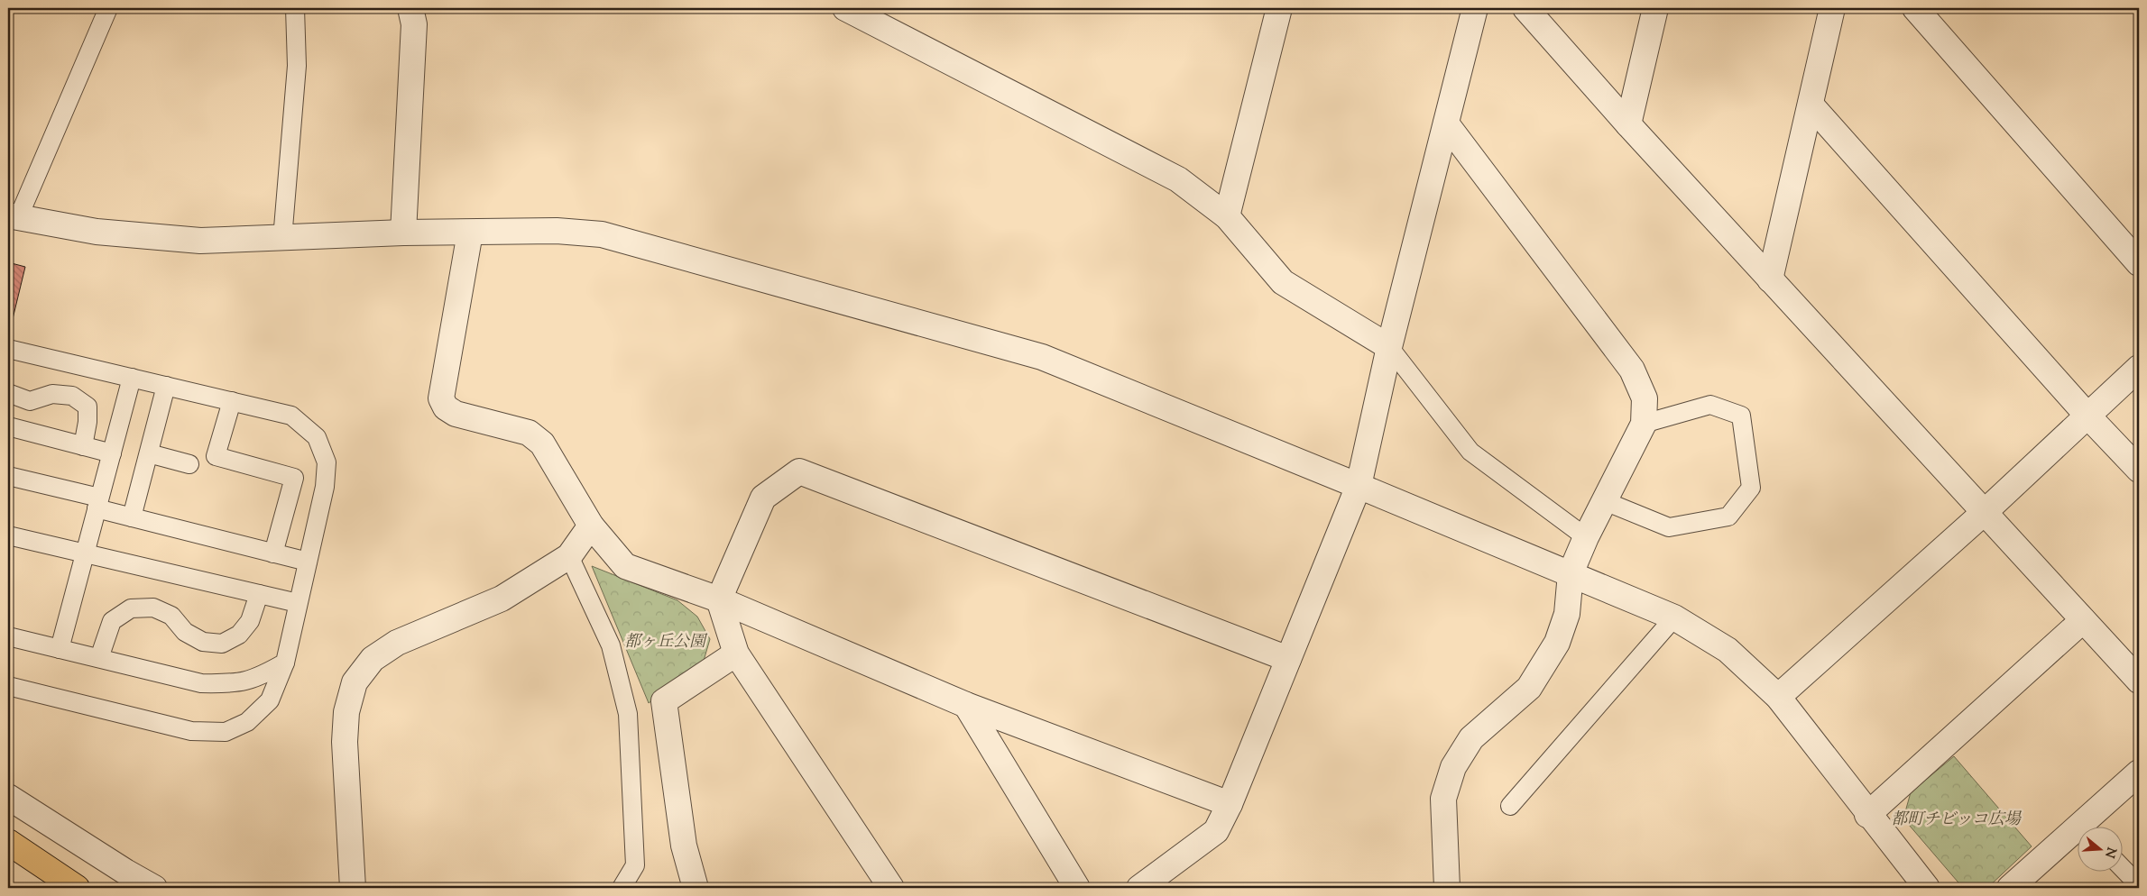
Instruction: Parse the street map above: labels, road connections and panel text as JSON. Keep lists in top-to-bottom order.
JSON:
{
  "parks": ["都ヶ丘公園", "都町チビッコ広場"],
  "north": "right"
}
